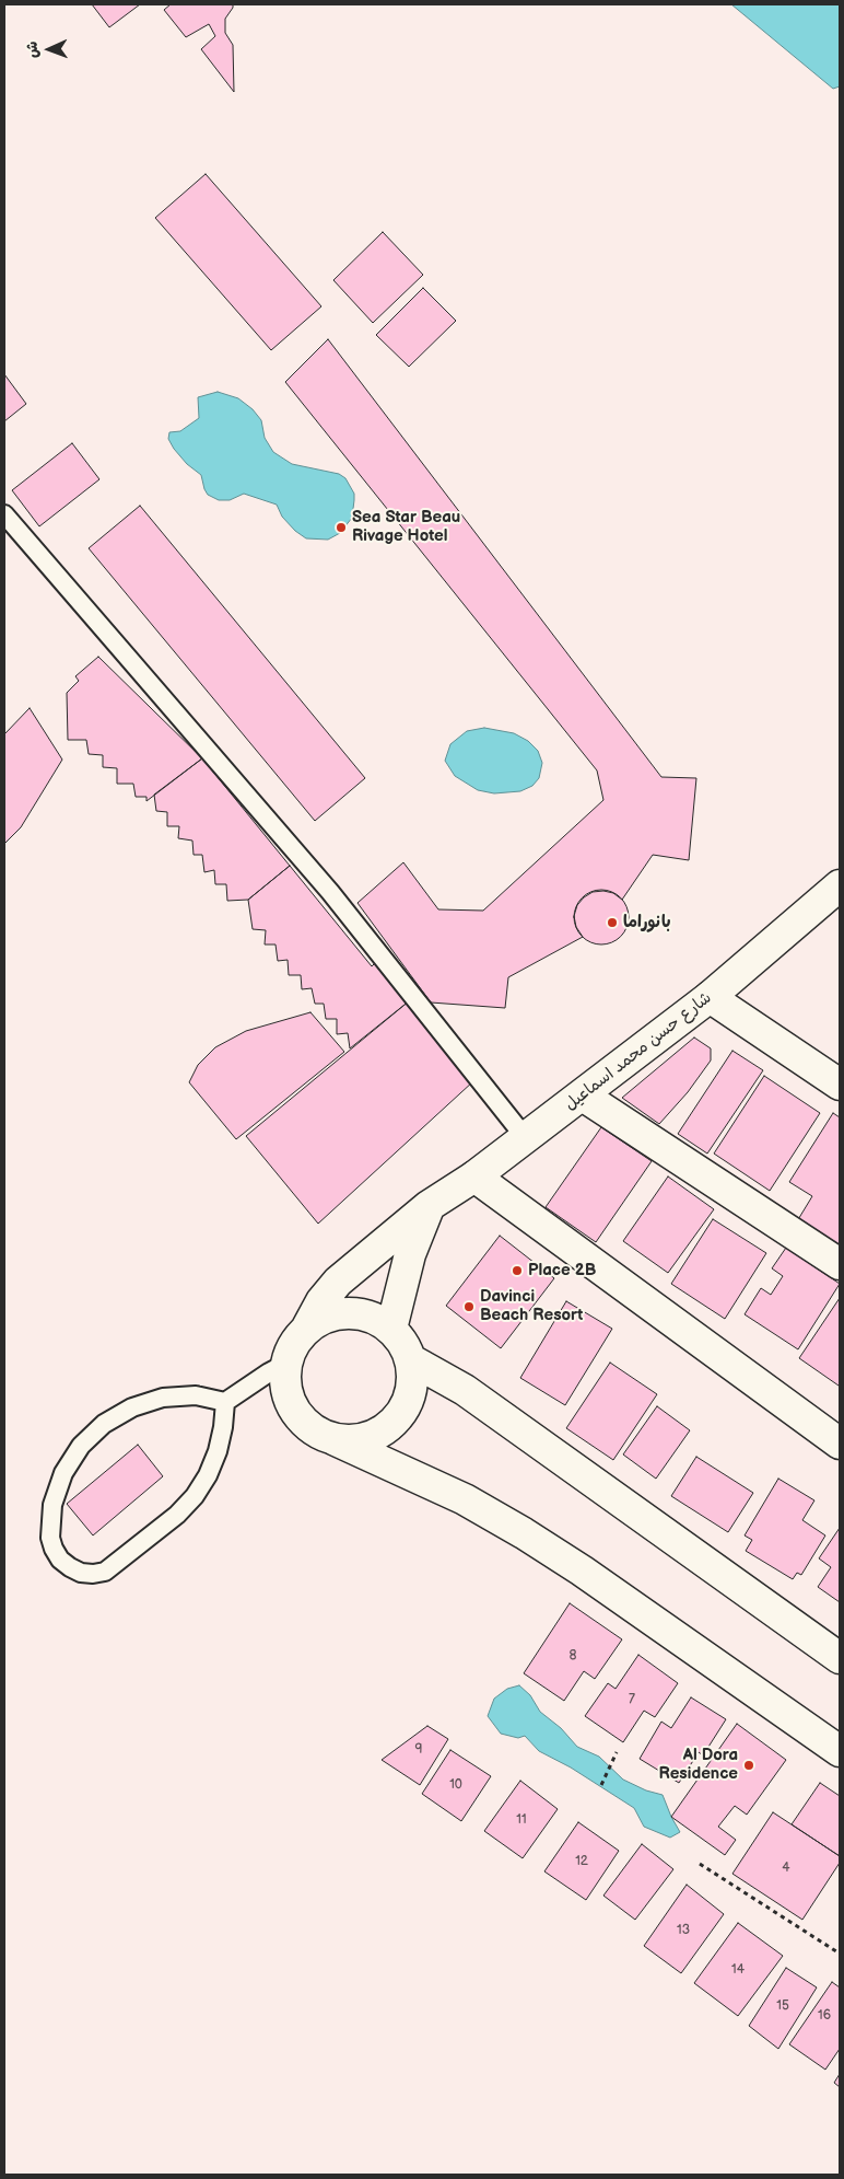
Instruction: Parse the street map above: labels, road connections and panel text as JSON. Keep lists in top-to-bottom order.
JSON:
{
  "streets": {
    "street": ["شارع حسن محمد اسماعيل"]
  },
  "places": [
    "Sea Star Beau Rivage Hotel",
    "بانوراما",
    "Place 2B",
    "Davinci Beach Resort",
    "Al Dora Residence"
  ],
  "house_numbers": [
    "8",
    "7",
    "9",
    "10",
    "11",
    "12",
    "4",
    "13",
    "14",
    "15",
    "16"
  ],
  "north": "left"
}
